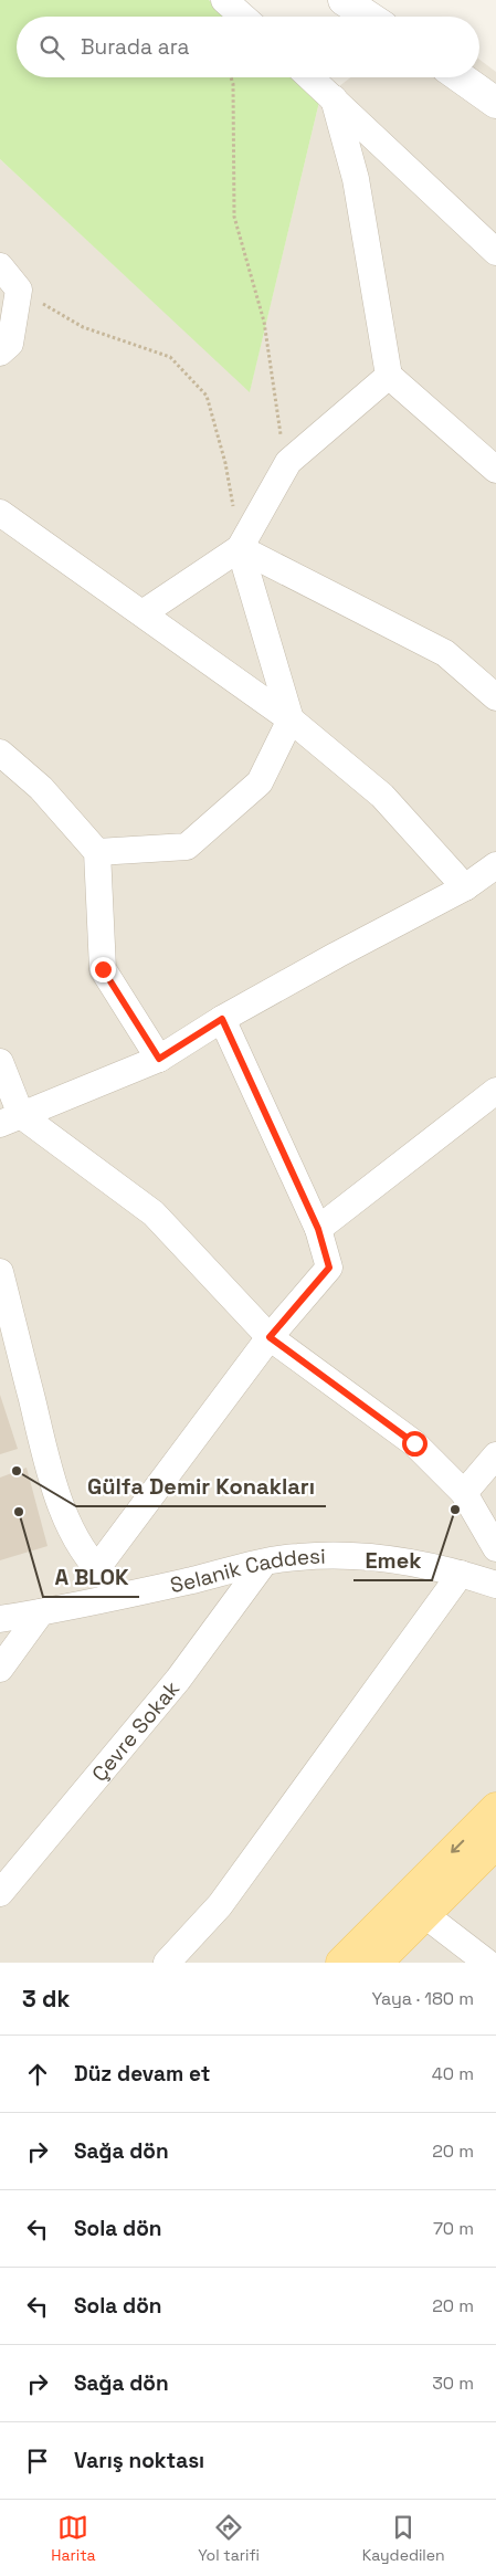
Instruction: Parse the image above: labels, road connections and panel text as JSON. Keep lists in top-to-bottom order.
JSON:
{
  "streets": {
    "street": ["Selanik Caddesi", "Çevre Sokak"]
  },
  "crossings": [
    ["Selanik Caddesi", "Çevre Sokak"]
  ],
  "places": ["Gülfa Demir Konakları", "Emek", "A BLOK"],
  "page": {
    "search": "Burada ara",
    "heading": ["3 dk", "Yaya · 180 m"],
    "list": [
      ["Düz devam et", "40 m"],
      ["Sağa dön", "20 m"],
      ["Sola dön", "70 m"],
      ["Sola dön", "20 m"],
      ["Sağa dön", "30 m"],
      "Varış noktası"
    ],
    "nav": ["Harita", "Yol tarifi", "Kaydedilen"]
  }
}
